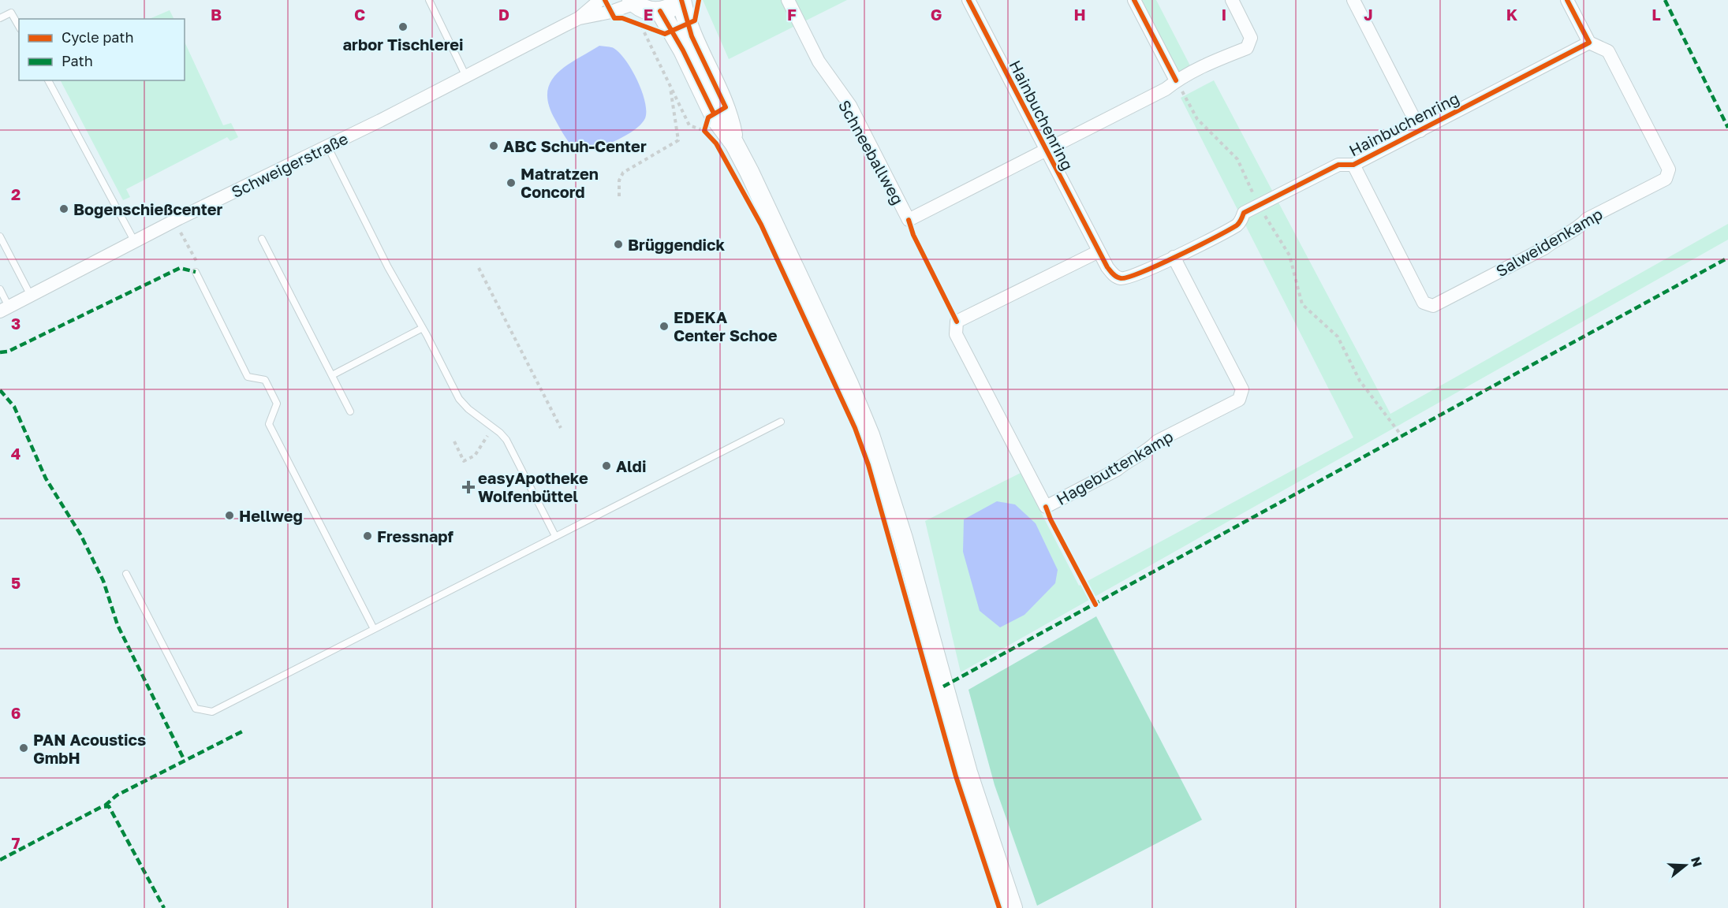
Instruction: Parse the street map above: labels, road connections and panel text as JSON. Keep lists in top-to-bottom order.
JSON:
{
  "streets": {
    "street": [
      "Hainbuchenring",
      "Schneeballweg",
      "Schweigerstraße",
      "Salweidenkamp",
      "Hagebuttenkamp"
    ]
  },
  "crossings": [
    ["Hainbuchenring", "Schneeballweg"],
    ["Hainbuchenring", "Salweidenkamp"],
    ["Hainbuchenring", "Hagebuttenkamp"]
  ],
  "places": {
    "other": [
      "arbor Tischlerei",
      "ABC Schuh-Center",
      "Matratzen Concord",
      "Bogenschießcenter",
      "Brüggendick",
      "EDEKA Center Schoe",
      "Aldi",
      "Hellweg",
      "Fressnapf",
      "PAN Acoustics GmbH"
    ],
    "health": ["easyApotheke Wolfenbüttel"]
  },
  "legend": ["Cycle path", "Path"],
  "north": "right",
  "grid": {
    "columns": [
      "B",
      "C",
      "D",
      "E",
      "F",
      "G",
      "H",
      "I",
      "J",
      "K",
      "L"
    ],
    "rows": [
      "2",
      "3",
      "4",
      "5",
      "6",
      "7"
    ]
  }
}
